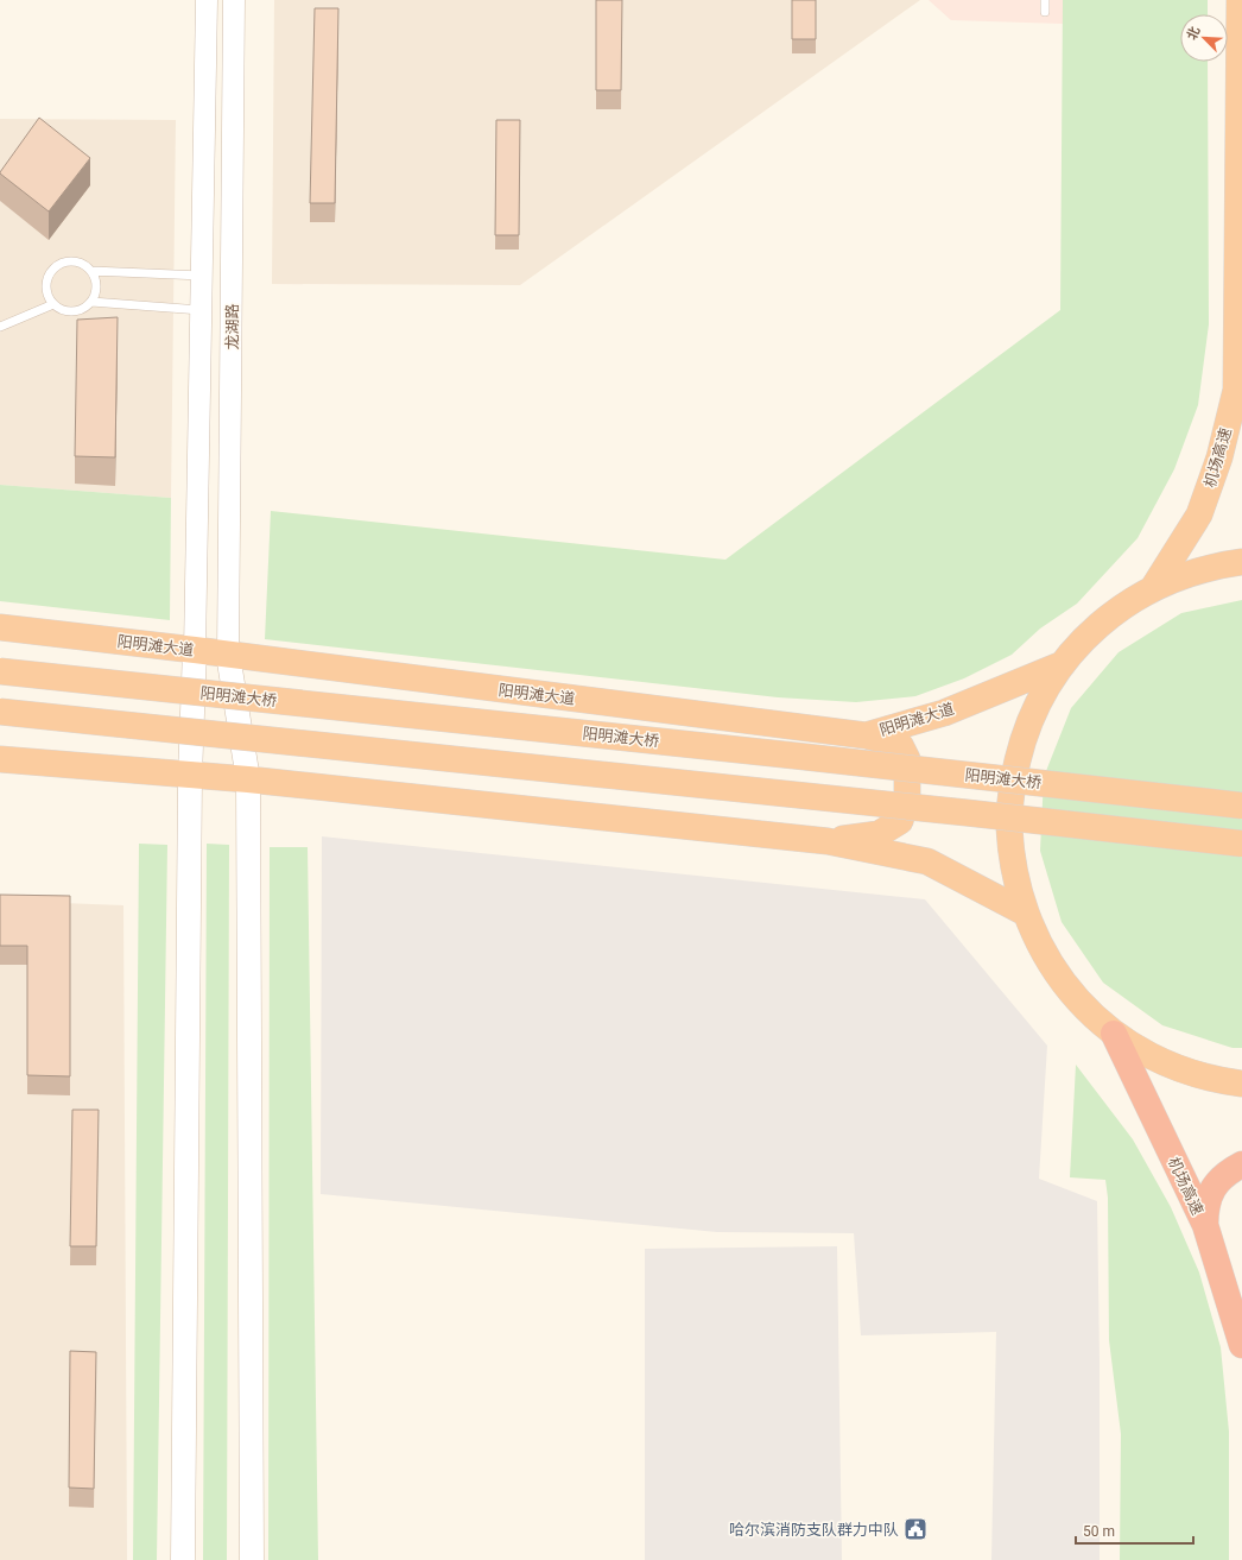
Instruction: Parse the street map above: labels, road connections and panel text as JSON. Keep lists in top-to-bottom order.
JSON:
{
  "streets": {
    "highway": ["机场高速", "阳明滩大道", "阳明滩大桥"],
    "street": ["龙湖路"]
  },
  "crossings": [
    ["龙湖路", "阳明滩大道"]
  ],
  "places": {
    "public building": ["哈尔滨消防支队群力中队"]
  },
  "scale_bar": "50 m",
  "north": "top left"
}
